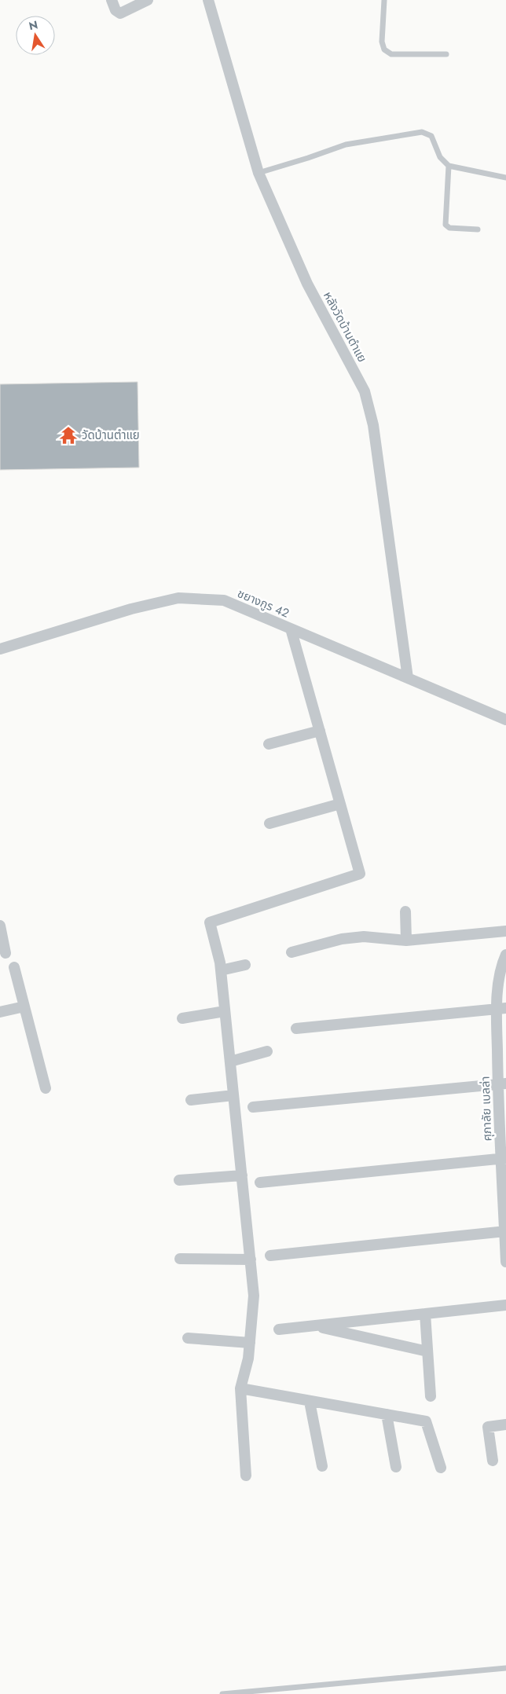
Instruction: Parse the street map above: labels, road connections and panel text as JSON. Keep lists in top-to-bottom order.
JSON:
{
  "streets": {
    "street": ["หลังวัดบ้านตำแย", "ชยางกูร 42", "ศุภาลัย เบลล่า"]
  },
  "crossings": [
    ["หลังวัดบ้านตำแย", "ชยางกูร 42"]
  ],
  "places": {
    "temple": ["วัดบ้านตำแย"]
  },
  "north": "top"
}
